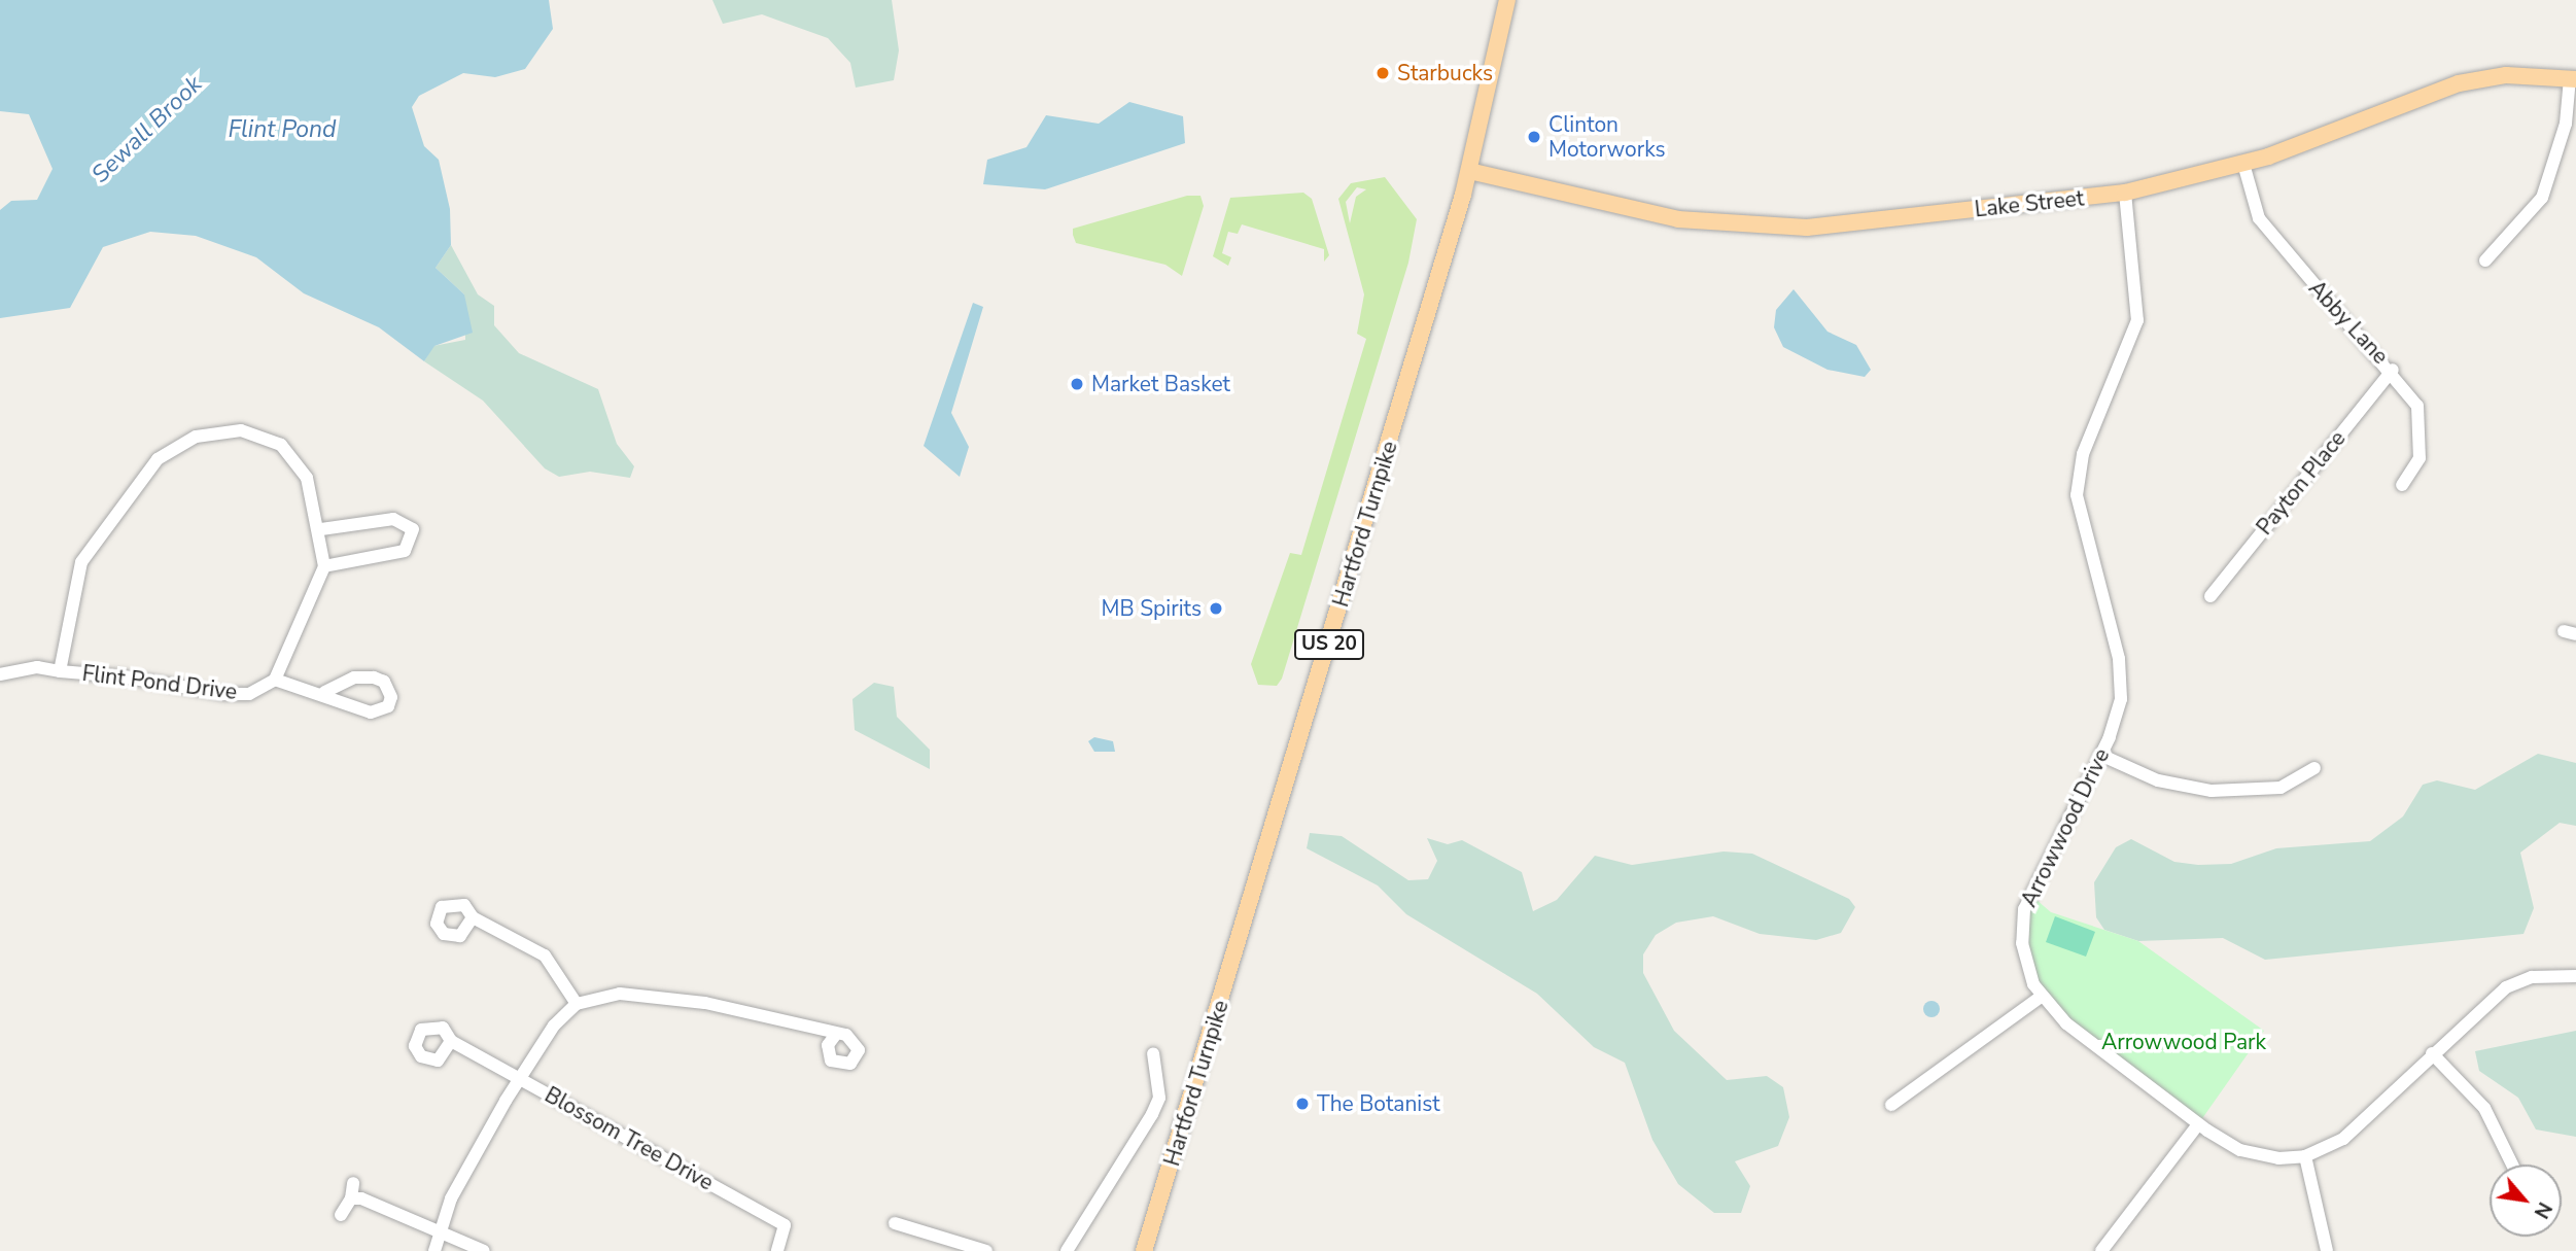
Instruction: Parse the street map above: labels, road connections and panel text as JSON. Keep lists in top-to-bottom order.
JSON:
{
  "streets": {
    "main road": ["Lake Street", "Hartford Turnpike", "US 20"],
    "street": [
      "Abby Lane",
      "Payton Place",
      "Flint Pond Drive",
      "Arrowwood Drive",
      "Blossom Tree Drive"
    ]
  },
  "crossings": [
    ["Lake Street", "Abby Lane"],
    ["Lake Street", "Hartford Turnpike"],
    ["Lake Street", "Arrowwood Drive"],
    ["Abby Lane", "Payton Place"]
  ],
  "water": ["Sewall Brook", "Flint Pond"],
  "parks": ["Arrowwood Park"],
  "places": [
    "Starbucks",
    "Clinton Motorworks",
    "Market Basket",
    "MB Spirits",
    "The Botanist"
  ],
  "north": "bottom right"
}
